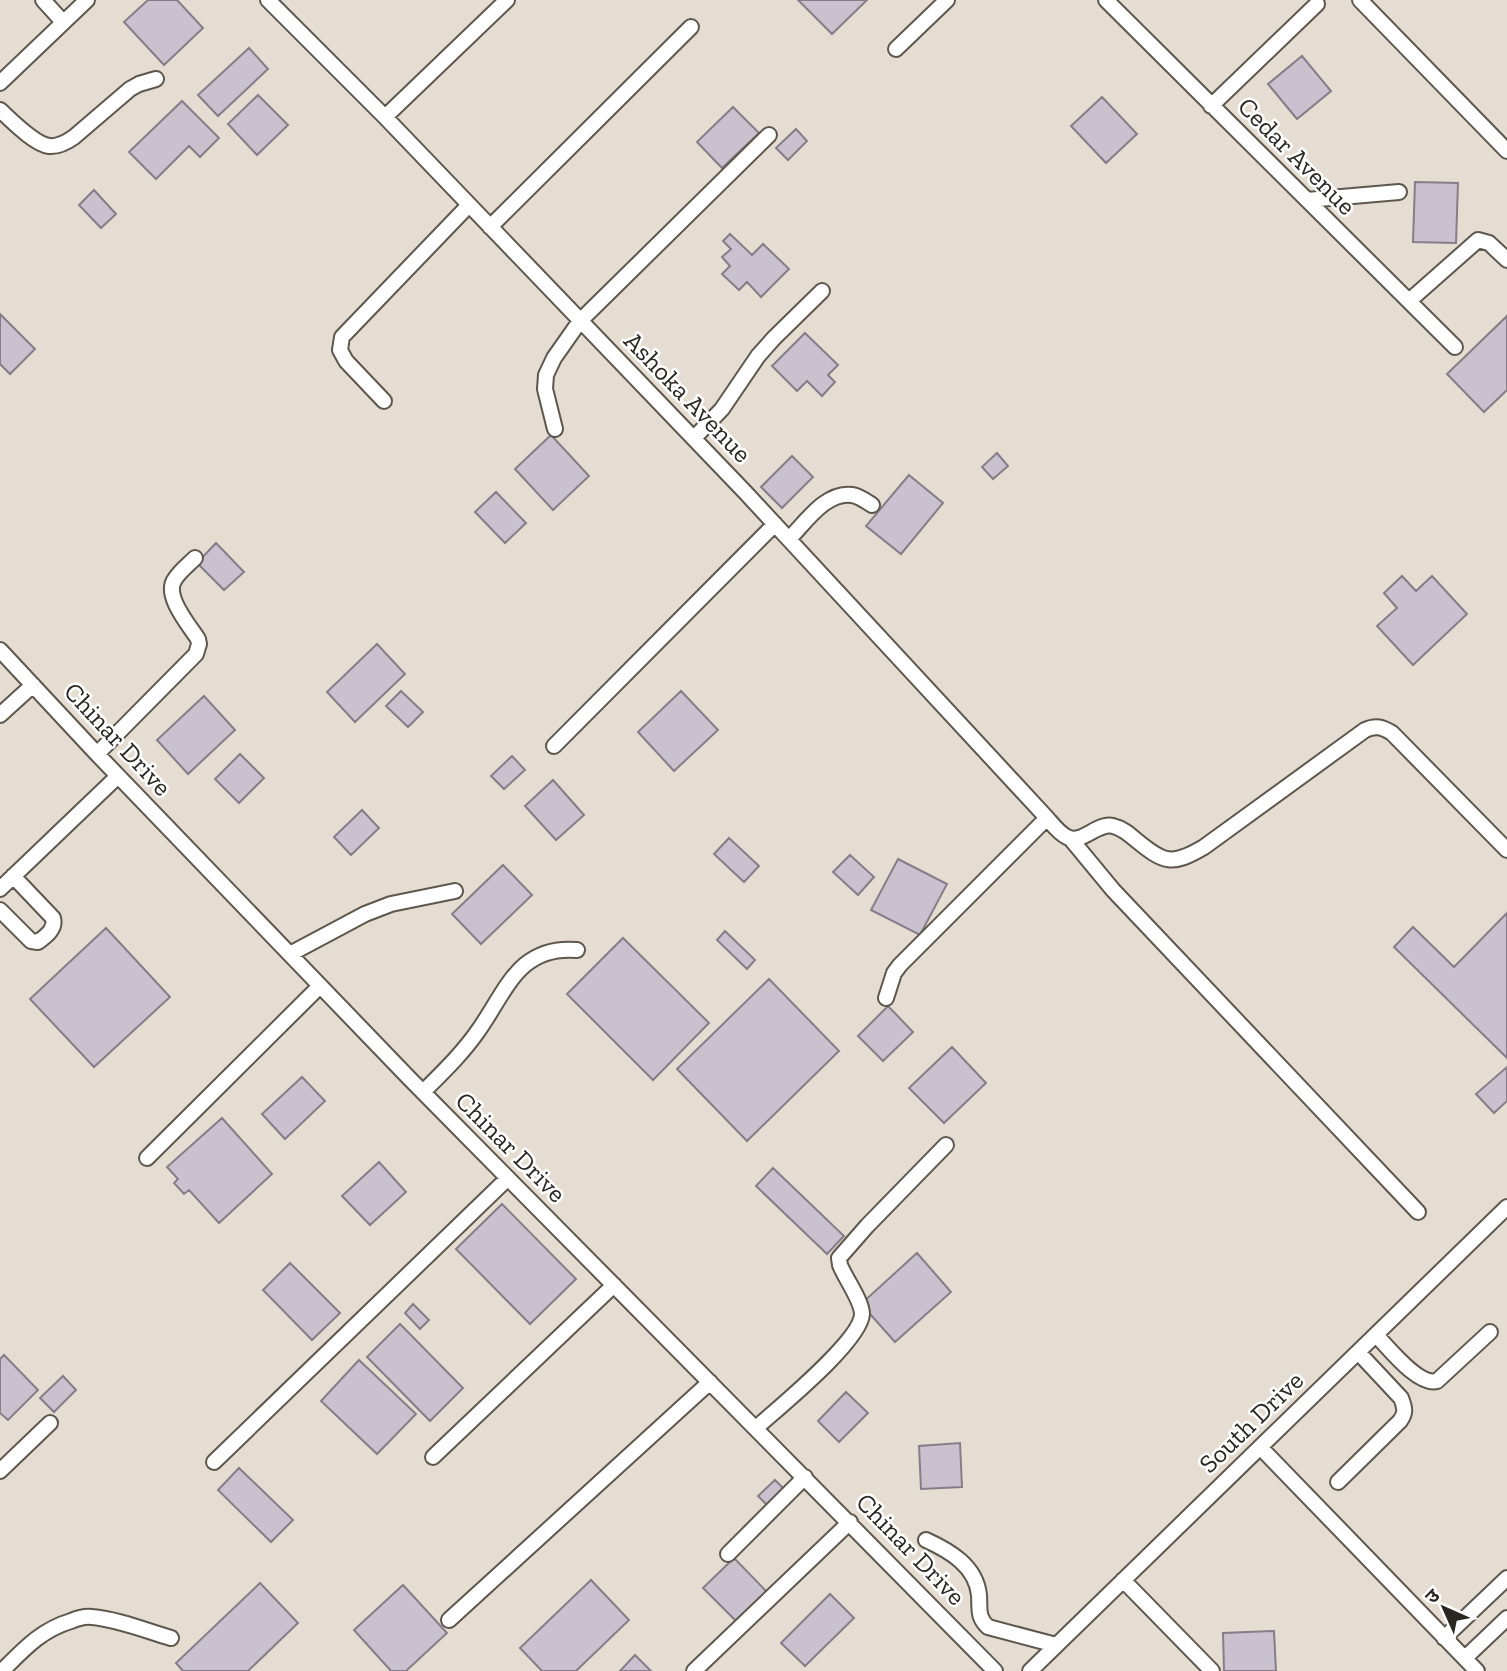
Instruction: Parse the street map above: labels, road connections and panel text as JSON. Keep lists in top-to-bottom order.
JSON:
{
  "streets": {
    "street": [
      "Cedar Avenue",
      "Ashoka Avenue",
      "Chinar Drive",
      "South Drive"
    ]
  },
  "north": "top left"
}
